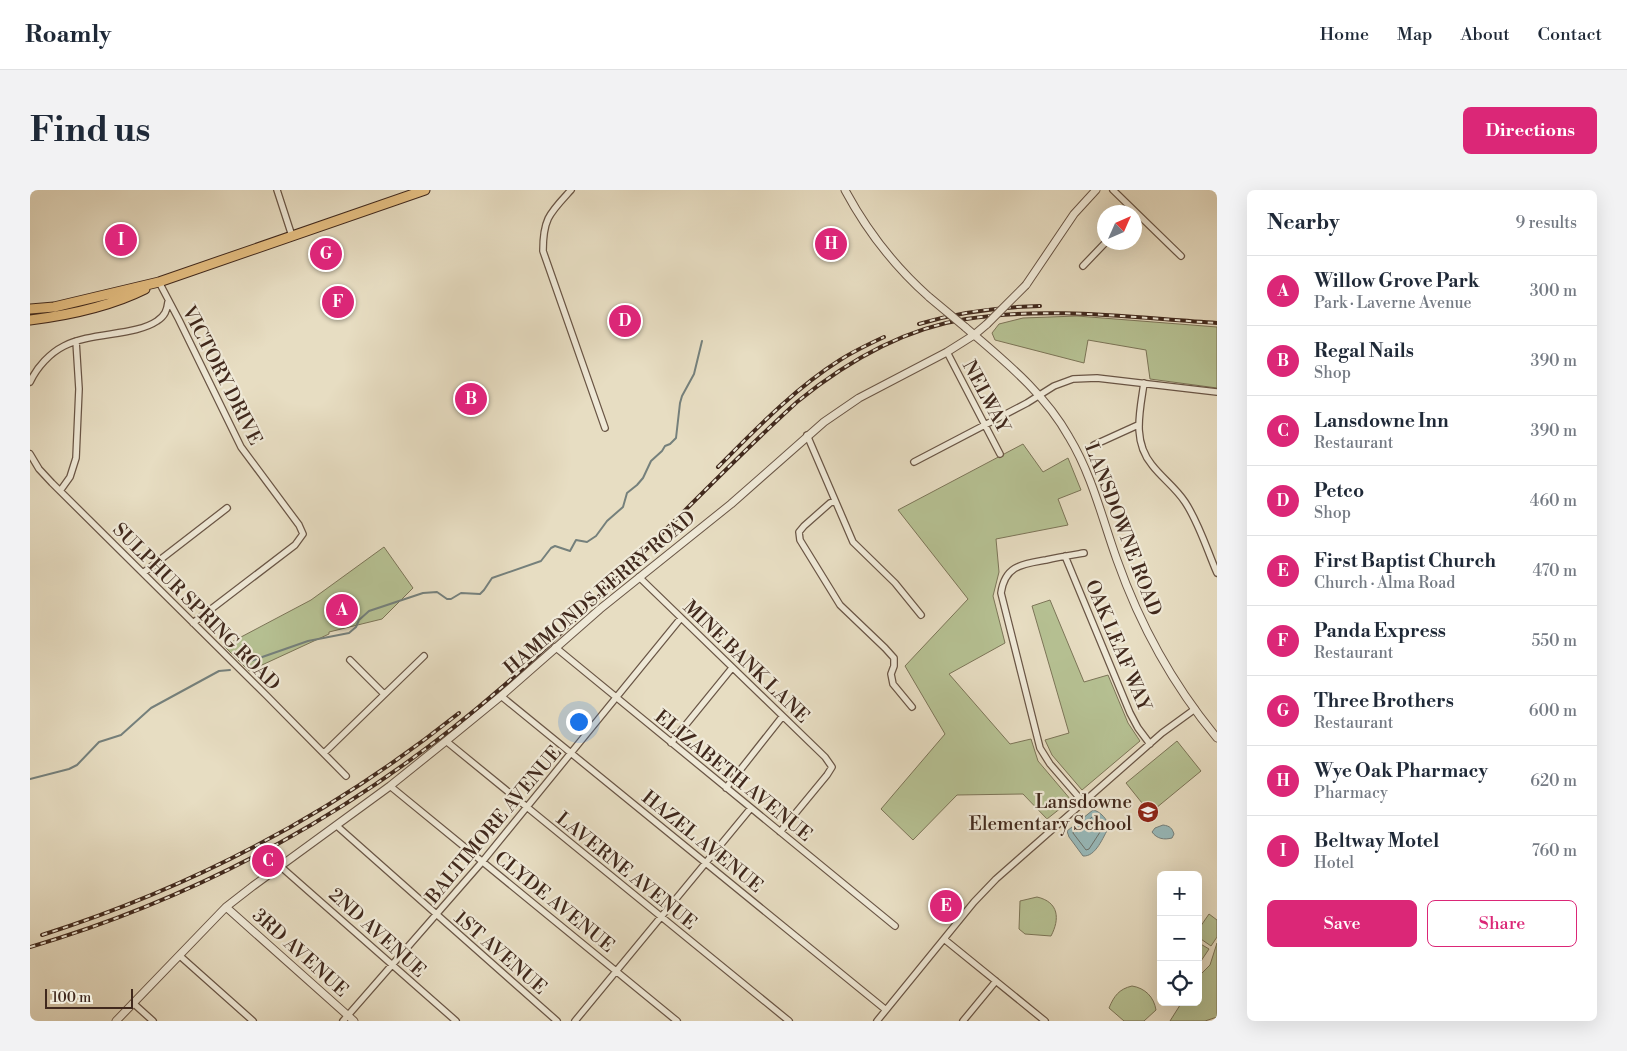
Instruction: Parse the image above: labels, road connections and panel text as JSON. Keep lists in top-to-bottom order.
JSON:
{
  "streets": {
    "street": [
      "VICTORY DRIVE",
      "NELWAY",
      "LANSDOWNE ROAD",
      "HAMMONDS FERRY ROAD",
      "SULPHUR SPRING ROAD",
      "OAK LEAF WAY",
      "MINE BANK LANE",
      "ELIZABETH AVENUE",
      "BALTIMORE AVENUE",
      "HAZEL AVENUE",
      "LAVERNE AVENUE",
      "CLYDE AVENUE",
      "2ND AVENUE",
      "3RD AVENUE",
      "1ST AVENUE"
    ]
  },
  "crossings": [
    ["VICTORY DRIVE", "SULPHUR SPRING ROAD"],
    ["NELWAY", "HAMMONDS FERRY ROAD"],
    ["LANSDOWNE ROAD", "HAMMONDS FERRY ROAD"],
    ["HAMMONDS FERRY ROAD", "MINE BANK LANE"],
    ["HAMMONDS FERRY ROAD", "ELIZABETH AVENUE"],
    ["HAMMONDS FERRY ROAD", "HAZEL AVENUE"],
    ["HAMMONDS FERRY ROAD", "LAVERNE AVENUE"],
    ["HAMMONDS FERRY ROAD", "CLYDE AVENUE"],
    ["HAMMONDS FERRY ROAD", "2ND AVENUE"],
    ["HAMMONDS FERRY ROAD", "3RD AVENUE"],
    ["HAMMONDS FERRY ROAD", "1ST AVENUE"],
    ["MINE BANK LANE", "ELIZABETH AVENUE"],
    ["MINE BANK LANE", "BALTIMORE AVENUE"],
    ["ELIZABETH AVENUE", "BALTIMORE AVENUE"],
    ["BALTIMORE AVENUE", "HAZEL AVENUE"],
    ["BALTIMORE AVENUE", "LAVERNE AVENUE"],
    ["BALTIMORE AVENUE", "CLYDE AVENUE"],
    ["BALTIMORE AVENUE", "2ND AVENUE"],
    ["BALTIMORE AVENUE", "3RD AVENUE"],
    ["BALTIMORE AVENUE", "1ST AVENUE"]
  ],
  "places": {
    "school or university": ["Lansdowne Elementary School"]
  },
  "scale_bar": "100 m",
  "north": "top right",
  "page": {
    "header": "Roamly",
    "nav": [
      "Home",
      "Map",
      "About",
      "Contact"
    ],
    "buttons": [
      "Directions",
      ["Save", "Share"]
    ],
    "title": "Find us",
    "heading": ["Nearby", "9 results"],
    "pins": [
      "I",
      "H",
      "G",
      "F",
      "D",
      "B",
      "A",
      "C",
      "E"
    ],
    "list": [
      {
        "mark": "A",
        "name": "Willow Grove Park",
        "note": "Park · Laverne Avenue",
        "value": "300 m"
      },
      {
        "mark": "B",
        "name": "Regal Nails",
        "note": "Shop",
        "value": "390 m"
      },
      {
        "mark": "C",
        "name": "Lansdowne Inn",
        "note": "Restaurant",
        "value": "390 m"
      },
      {
        "mark": "D",
        "name": "Petco",
        "note": "Shop",
        "value": "460 m"
      },
      {
        "mark": "E",
        "name": "First Baptist Church",
        "note": "Church · Alma Road",
        "value": "470 m"
      },
      {
        "mark": "F",
        "name": "Panda Express",
        "note": "Restaurant",
        "value": "550 m"
      },
      {
        "mark": "G",
        "name": "Three Brothers",
        "note": "Restaurant",
        "value": "600 m"
      },
      {
        "mark": "H",
        "name": "Wye Oak Pharmacy",
        "note": "Pharmacy",
        "value": "620 m"
      },
      {
        "mark": "I",
        "name": "Beltway Motel",
        "note": "Hotel",
        "value": "760 m"
      }
    ],
    "map_buttons": ["+", "−"],
    "scale": "100 m"
  }
}
